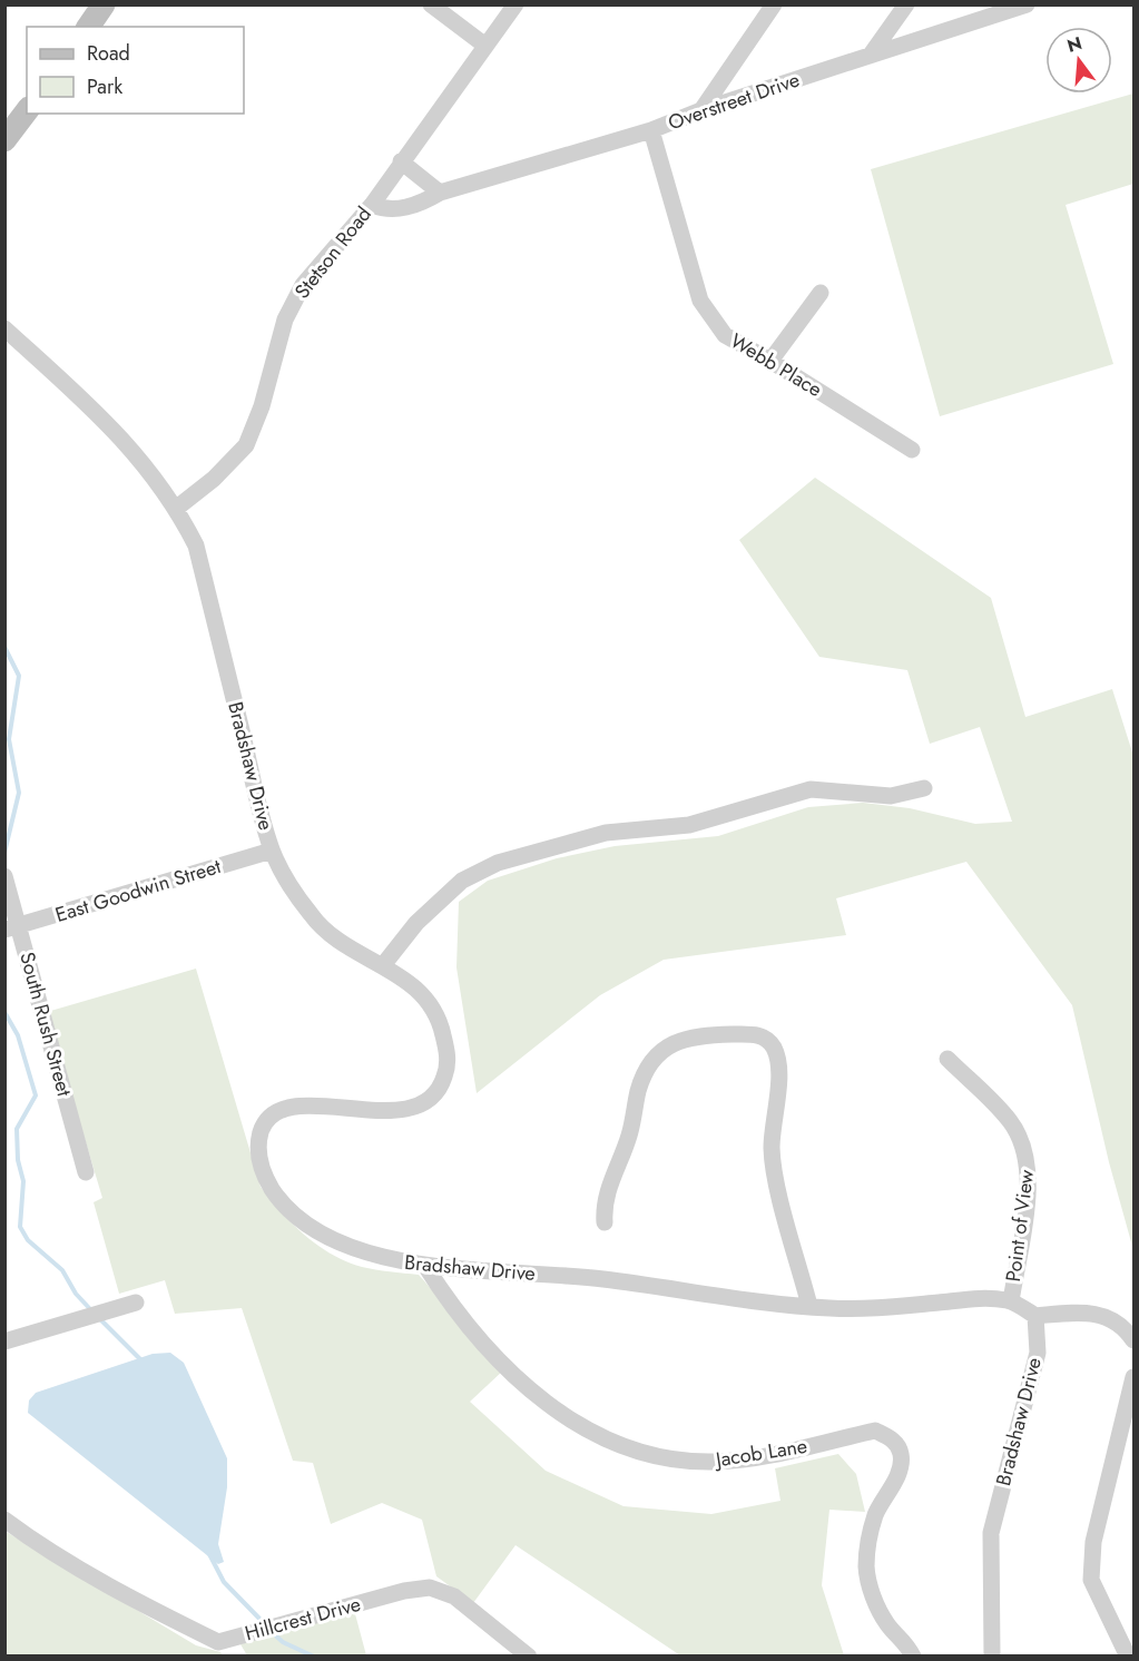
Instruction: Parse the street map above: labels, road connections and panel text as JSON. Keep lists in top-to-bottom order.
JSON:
{
  "streets": {
    "street": [
      "Overstreet Drive",
      "Stetson Road",
      "Webb Place",
      "Bradshaw Drive",
      "East Goodwin Street",
      "South Rush Street",
      "Point of View",
      "Jacob Lane",
      "Hillcrest Drive"
    ]
  },
  "crossings": [
    ["Overstreet Drive", "Stetson Road"],
    ["Overstreet Drive", "Webb Place"],
    ["Stetson Road", "Bradshaw Drive"],
    ["Bradshaw Drive", "East Goodwin Street"],
    ["Bradshaw Drive", "Point of View"],
    ["Bradshaw Drive", "Jacob Lane"],
    ["East Goodwin Street", "South Rush Street"]
  ],
  "legend": ["Road", "Park"],
  "north": "top"
}
